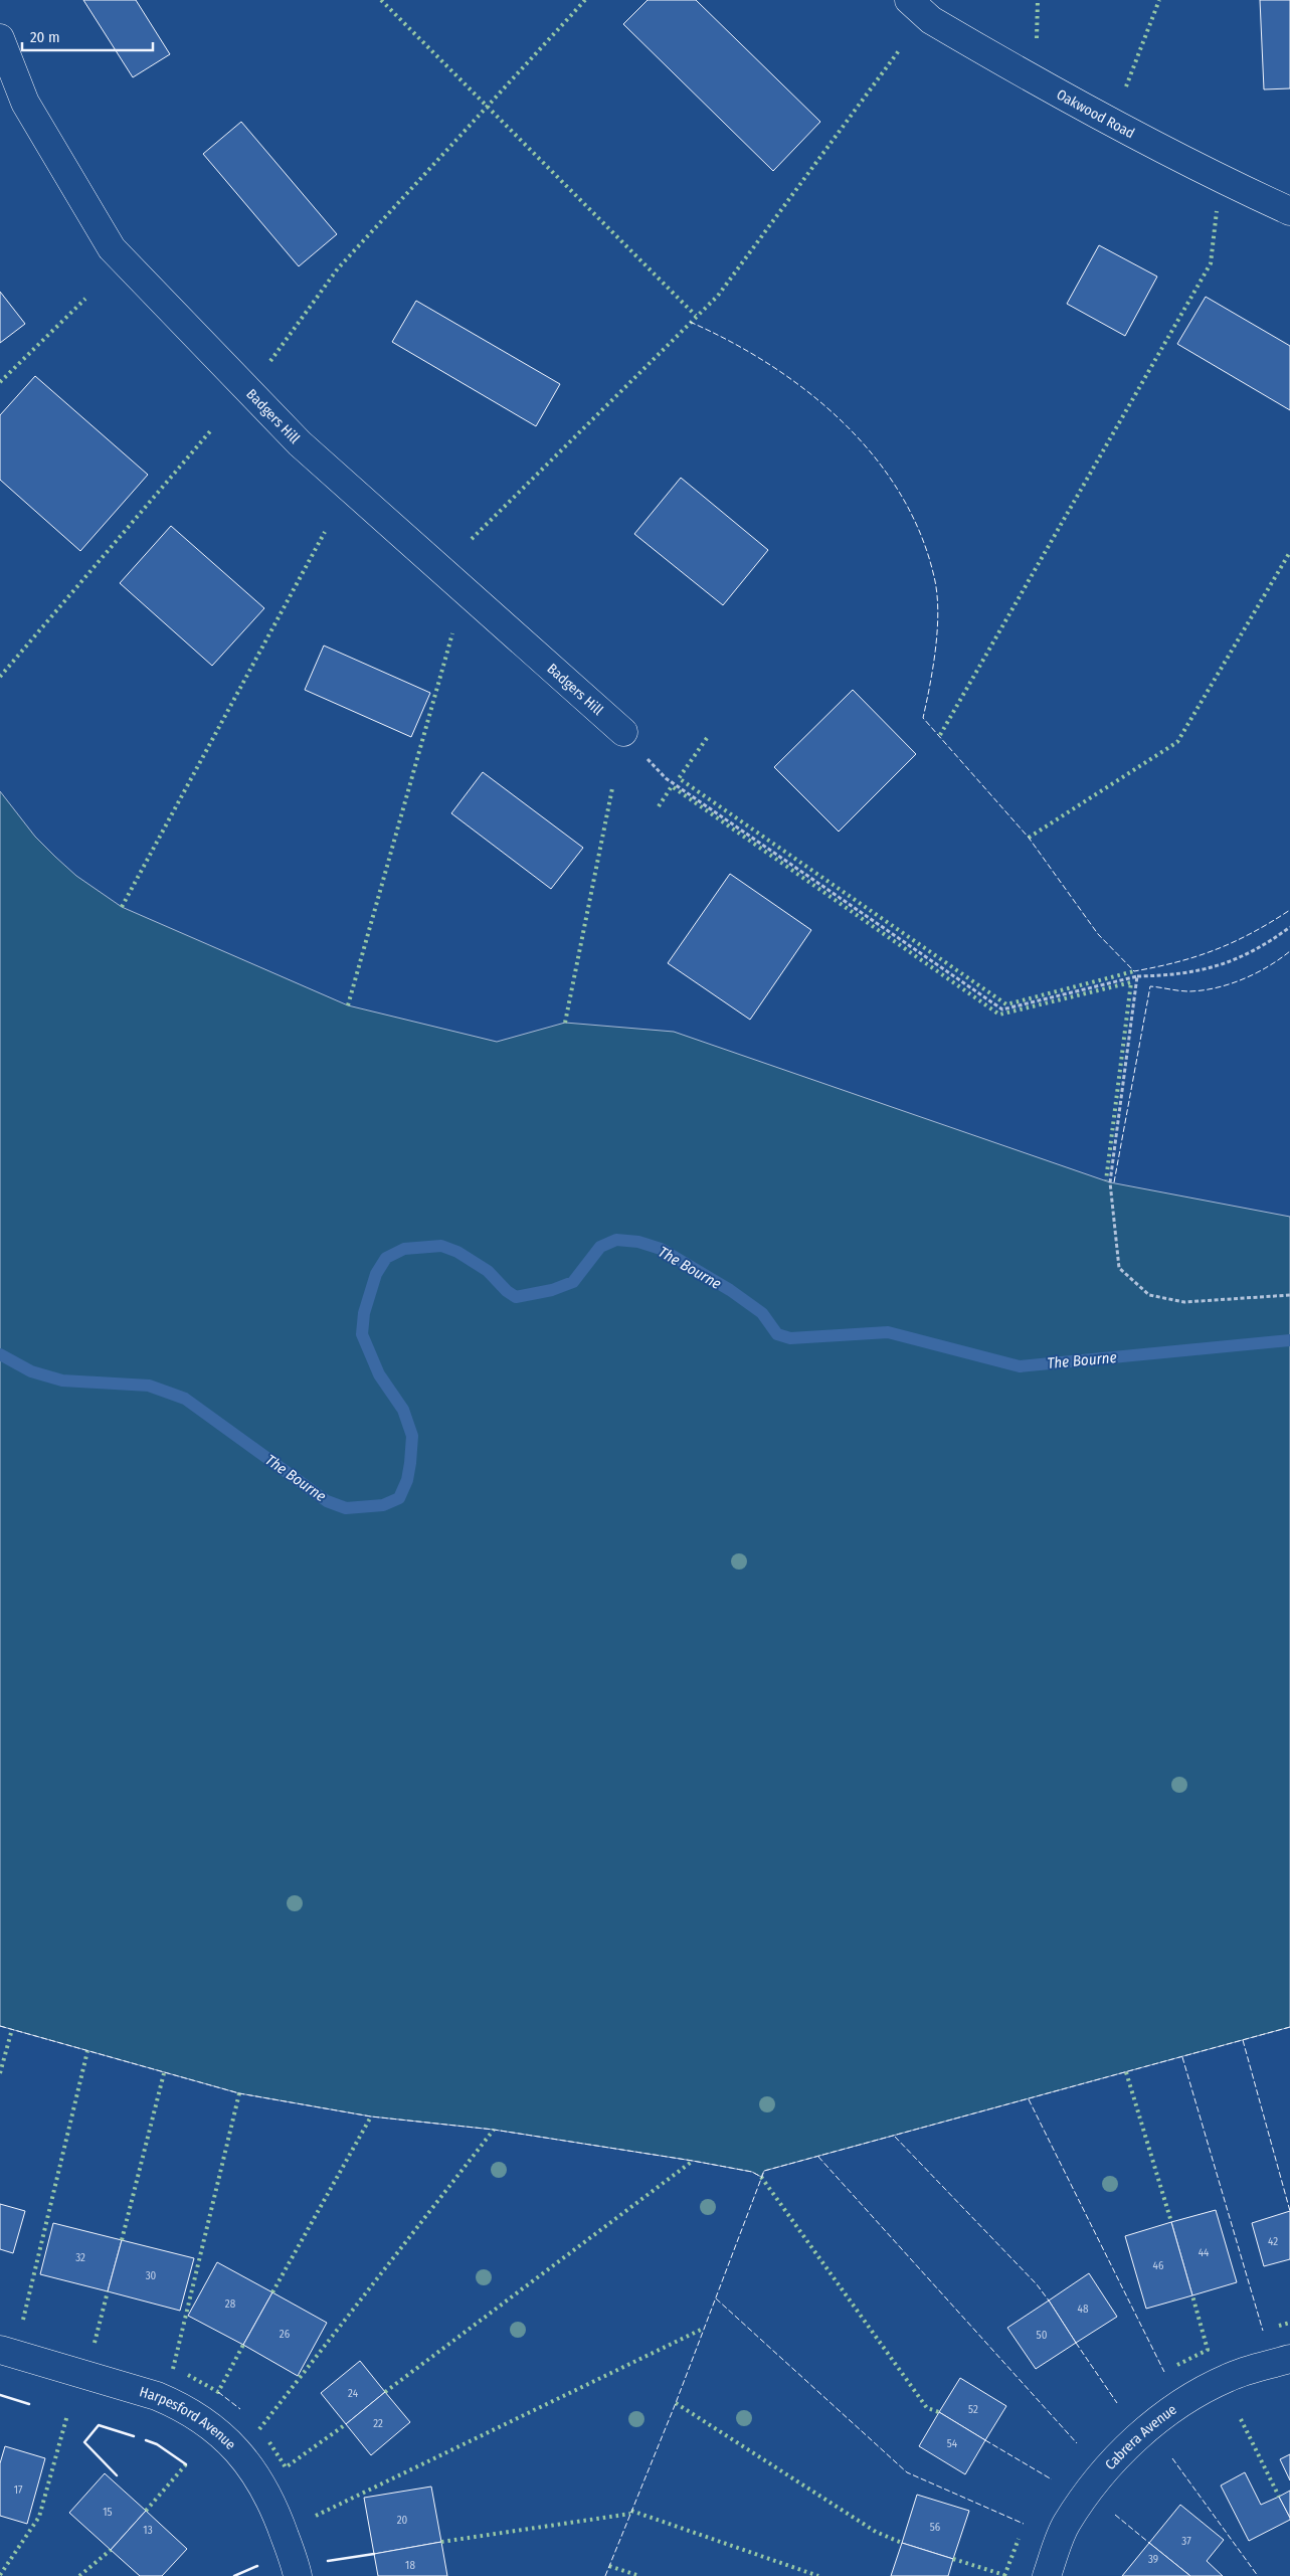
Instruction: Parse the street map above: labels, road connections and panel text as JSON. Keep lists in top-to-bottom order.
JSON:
{
  "streets": {
    "street": [
      "Oakwood Road",
      "Badgers Hill",
      "Harpesford Avenue",
      "Cabrera Avenue"
    ]
  },
  "water": ["The Bourne"],
  "house_numbers": [
    "42",
    "44",
    "32",
    "46",
    "30",
    "28",
    "48",
    "26",
    "50",
    "24",
    "52",
    "22",
    "54",
    "17",
    "15",
    "20",
    "56",
    "13",
    "37",
    "39",
    "18"
  ],
  "scale_bar": "20 m"
}
